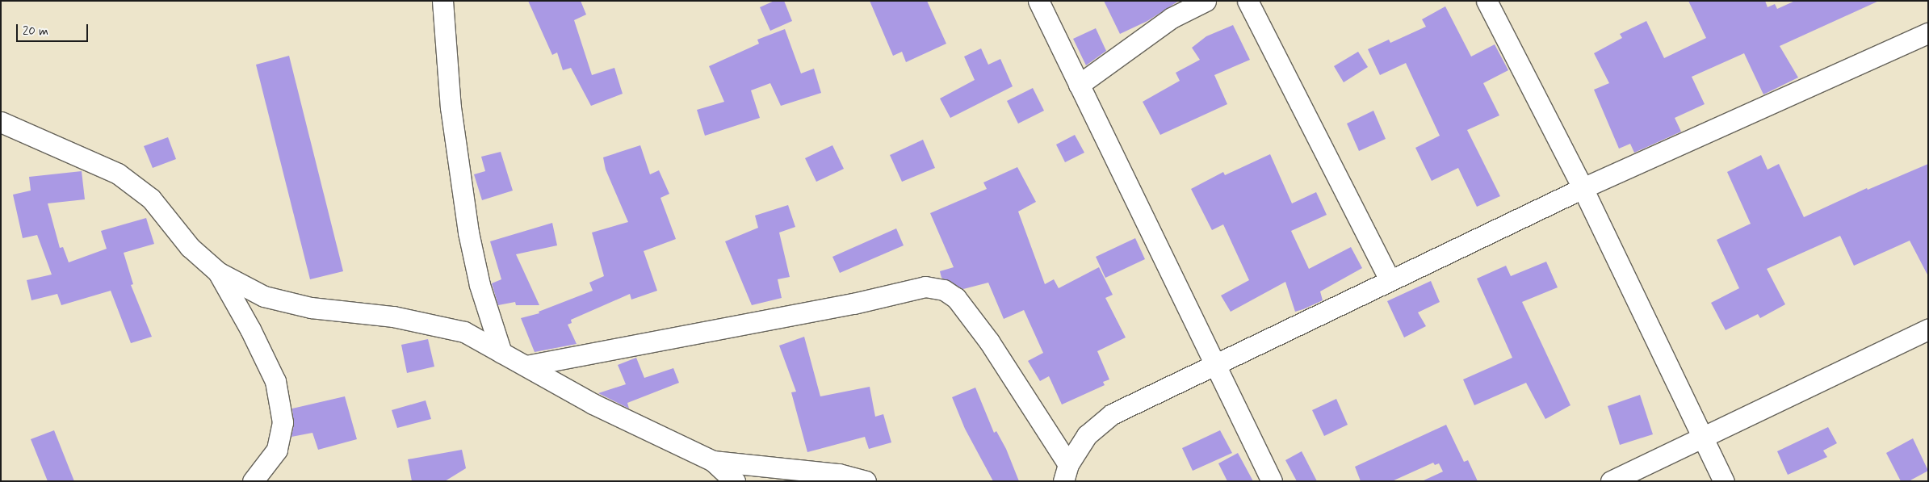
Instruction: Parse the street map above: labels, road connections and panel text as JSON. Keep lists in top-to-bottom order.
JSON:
{
  "scale_bar": "20 m"
}
